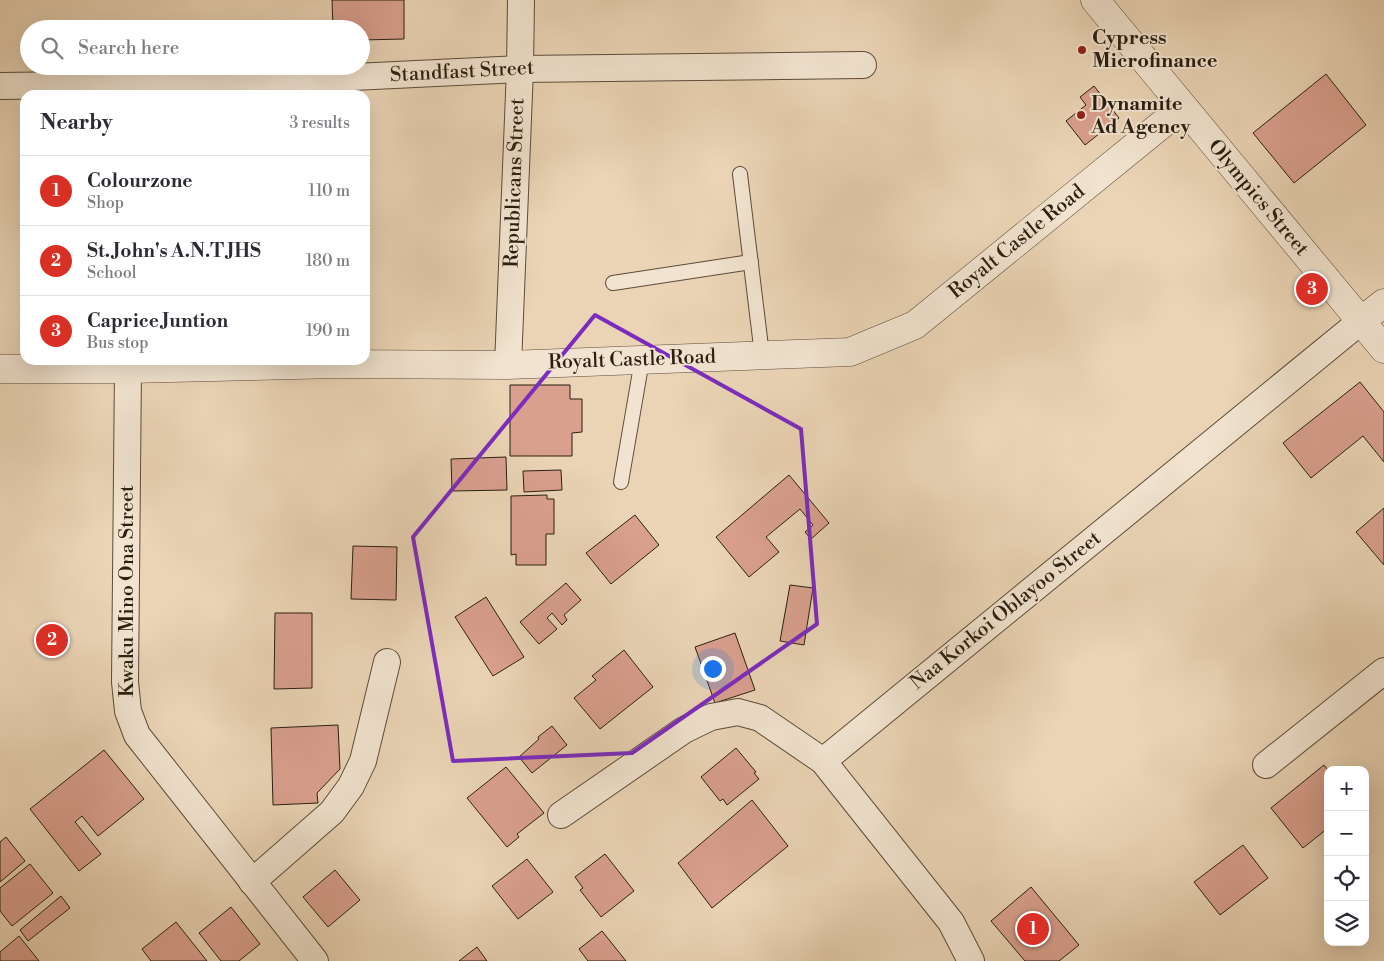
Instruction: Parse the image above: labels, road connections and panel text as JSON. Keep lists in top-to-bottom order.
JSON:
{
  "streets": {
    "street": [
      "Standfast Street",
      "Republicans Street",
      "Olympics Street",
      "Royalt Castle Road",
      "Kwaku Mino Ona Street",
      "Naa Korkoi Oblayoo Street"
    ]
  },
  "crossings": [
    ["Standfast Street", "Republicans Street"],
    ["Republicans Street", "Royalt Castle Road"],
    ["Olympics Street", "Royalt Castle Road"],
    ["Olympics Street", "Naa Korkoi Oblayoo Street"],
    ["Royalt Castle Road", "Kwaku Mino Ona Street"]
  ],
  "places": ["Cypress Microfinance", "Dynamite Ad Agency"],
  "page": {
    "search": "Search here",
    "heading": ["Nearby", "3 results"],
    "list": [
      {
        "mark": "1",
        "name": "Colourzone",
        "note": "Shop",
        "value": "110 m"
      },
      {
        "mark": "2",
        "name": "St. John's A.N.T JHS",
        "note": "School",
        "value": "180 m"
      },
      {
        "mark": "3",
        "name": "Caprice Juntion",
        "note": "Bus stop",
        "value": "190 m"
      }
    ],
    "pins": ["3", "2", "1"],
    "map_buttons": ["+", "−"]
  }
}
